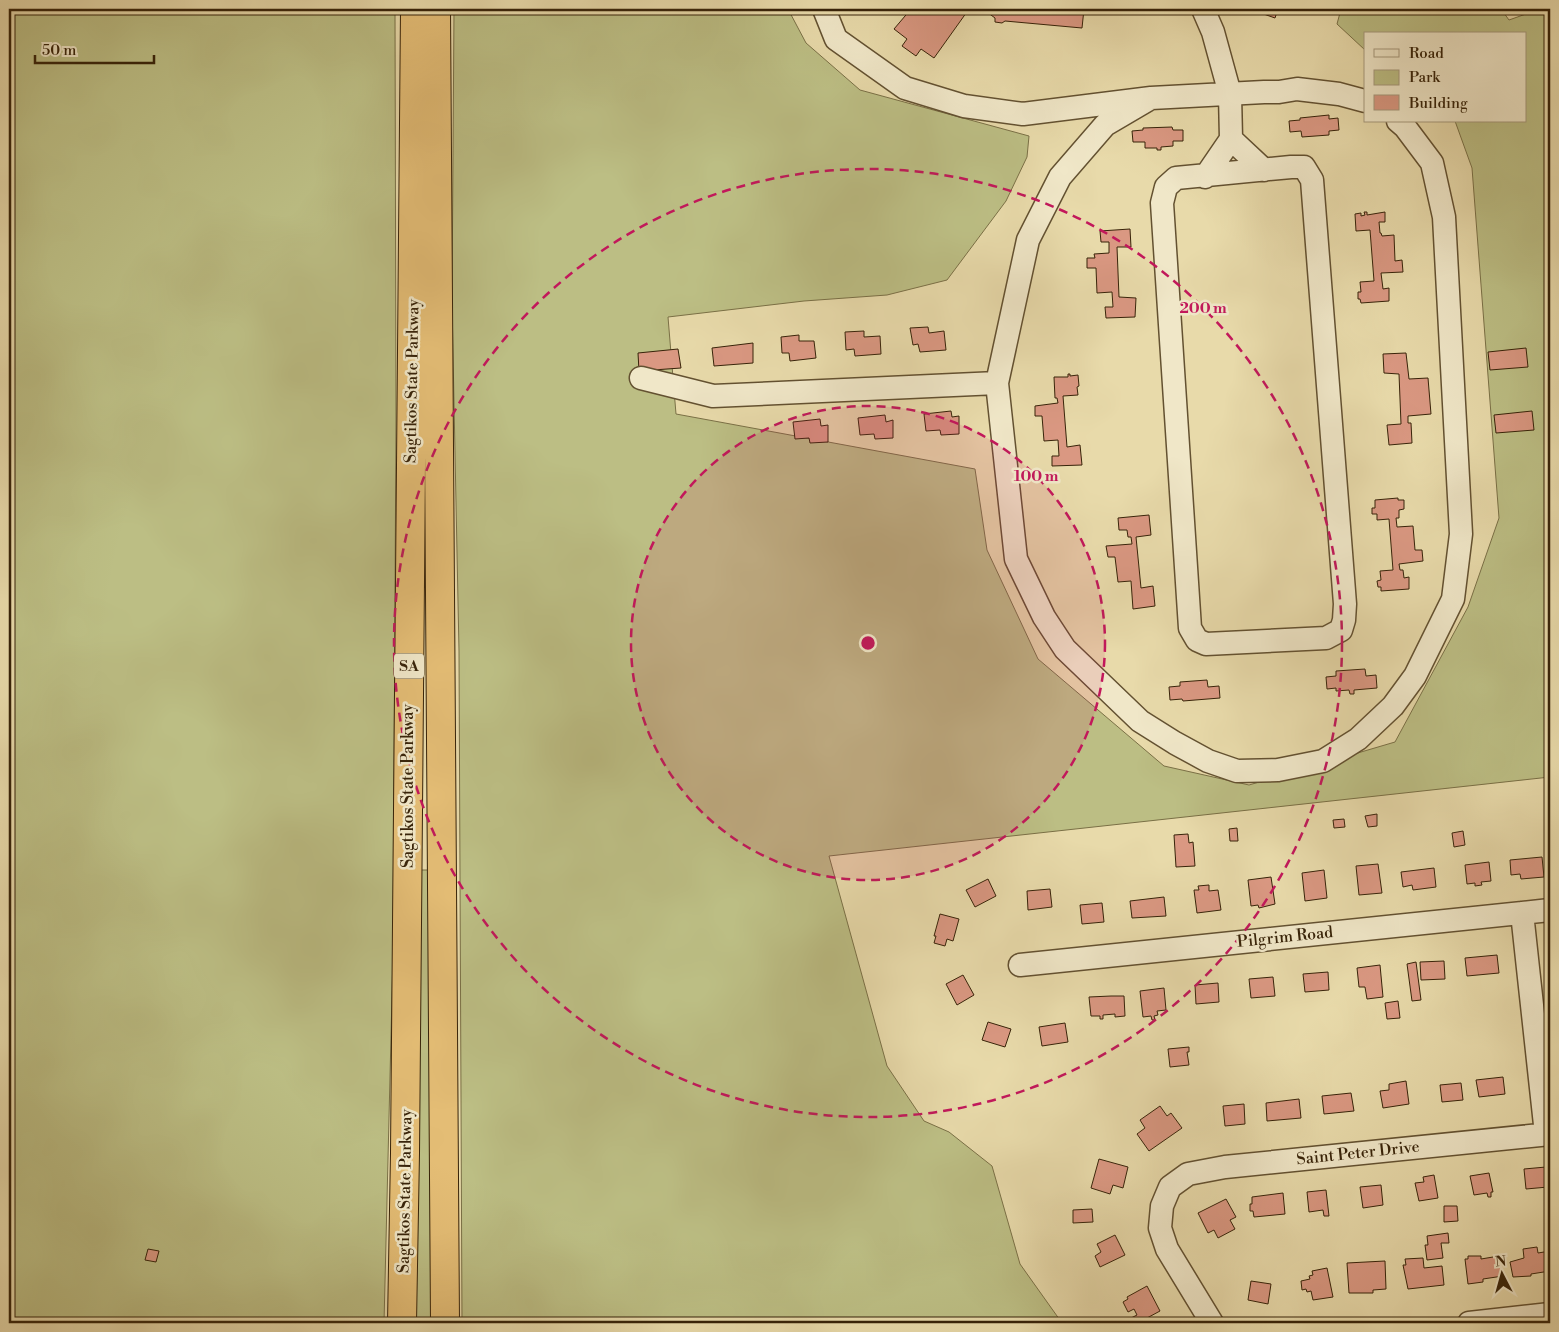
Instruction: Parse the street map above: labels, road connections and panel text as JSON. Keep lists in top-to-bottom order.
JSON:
{
  "streets": {
    "highway": ["Sagtikos State Parkway", "SA"],
    "street": ["Pilgrim Road", "Saint Peter Drive"]
  },
  "legend": ["Road", "Park", "Building"],
  "scale_bar": "50 m",
  "north": "top",
  "rings": ["200 m", "100 m"]
}
